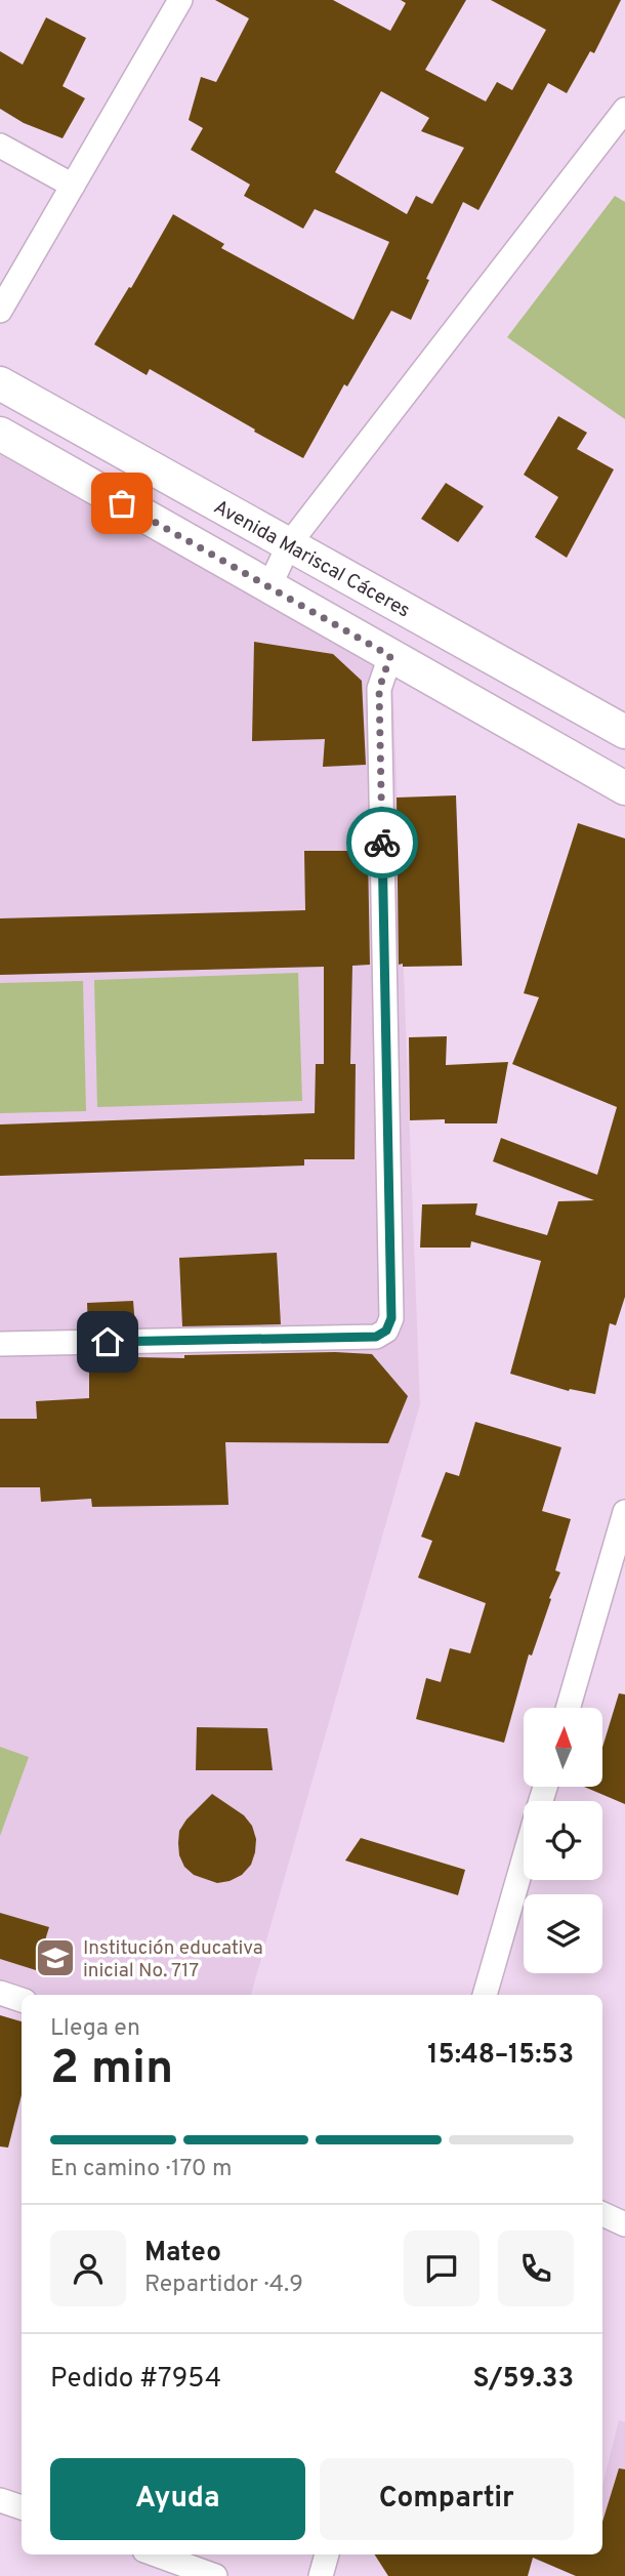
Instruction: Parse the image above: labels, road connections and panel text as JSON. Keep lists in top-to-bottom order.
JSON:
{
  "streets": {
    "main road": ["Avenida Mariscal Cáceres"]
  },
  "places": {
    "school or university": ["Institución educativa inicial No. 717"]
  },
  "north": "top",
  "page": {
    "heading": ["2 min", "Llega en", "15:48–15:53"],
    "panel": [
      "Mateo",
      "Repartidor · 4.9",
      "Pedido #7954",
      "S/59.33"
    ],
    "bar": "En camino · 170 m",
    "buttons": ["Ayuda", "Compartir"]
  }
}
